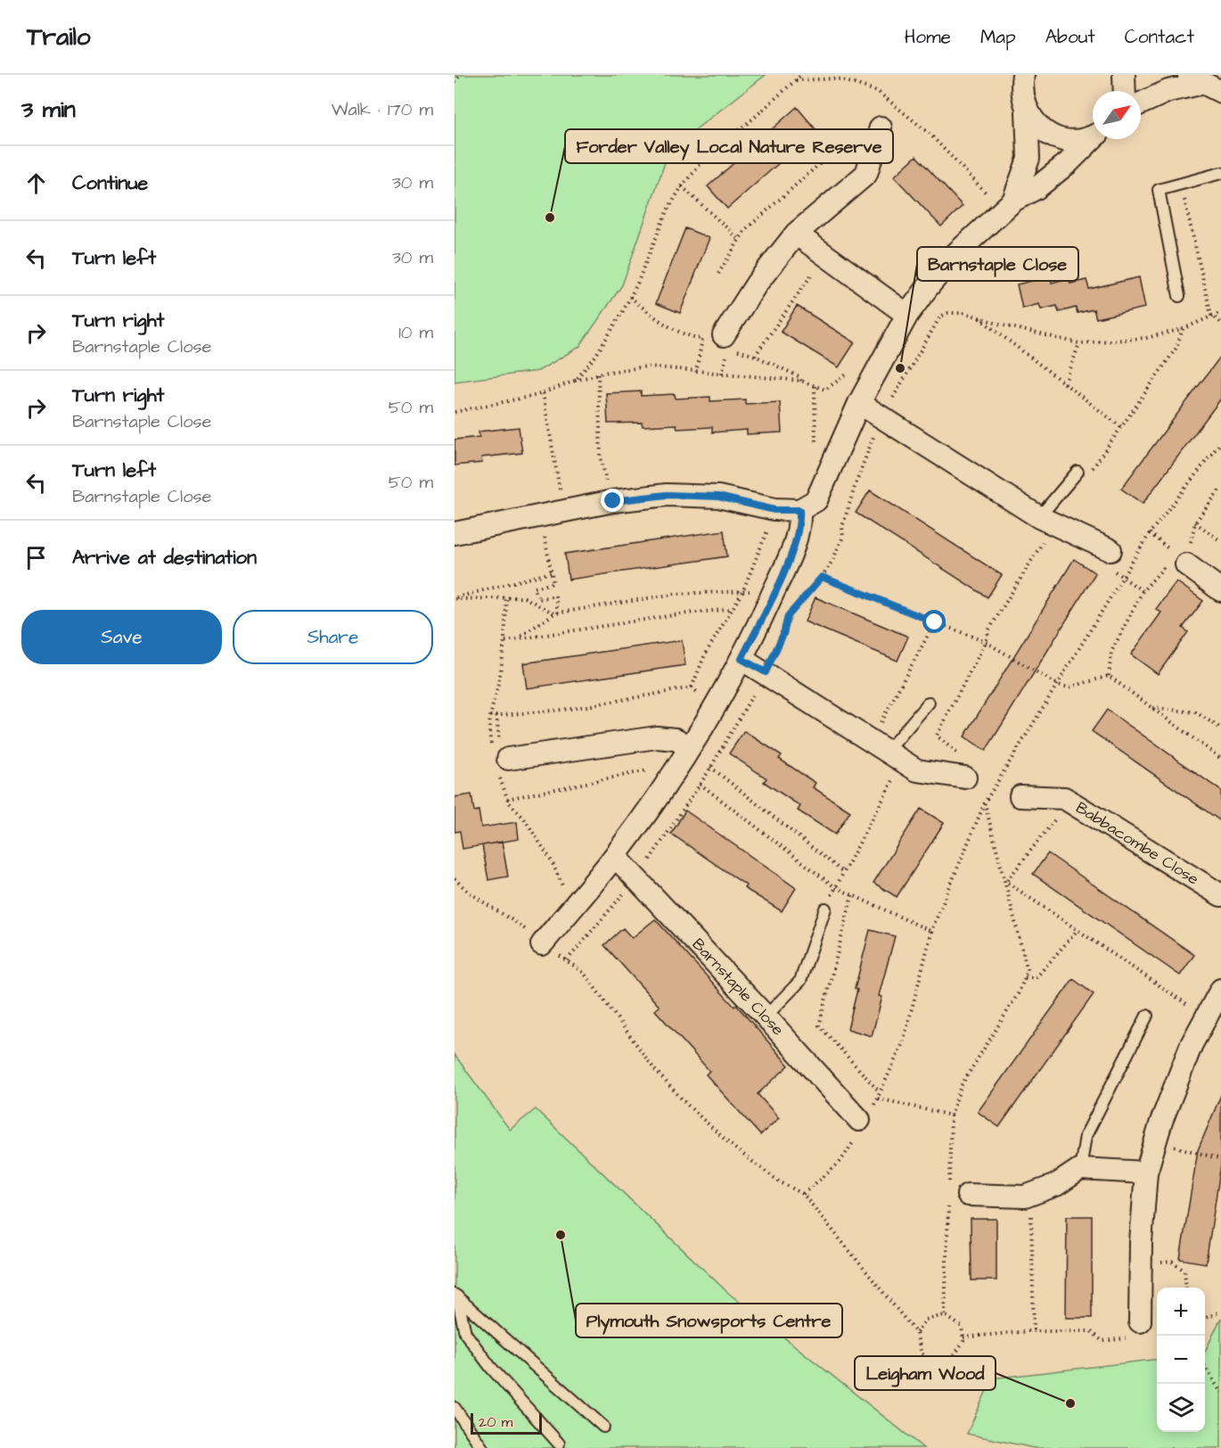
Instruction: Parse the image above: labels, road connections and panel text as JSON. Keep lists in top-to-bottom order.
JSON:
{
  "streets": {
    "street": ["Babbacombe Close", "Barnstaple Close"]
  },
  "places": [
    "Forder Valley Local Nature Reserve",
    "Barnstaple Close",
    "Plymouth Snowsports Centre",
    "Leigham Wood"
  ],
  "scale_bar": "20 m",
  "north": "top right",
  "page": {
    "header": "Trailo",
    "nav": [
      "Home",
      "Map",
      "About",
      "Contact"
    ],
    "heading": ["3 min", "Walk · 170 m"],
    "list": [
      ["Continue", "30 m"],
      ["Turn left", "30 m"],
      ["Turn right", "Barnstaple Close", "10 m"],
      ["Turn right", "Barnstaple Close", "50 m"],
      ["Turn left", "Barnstaple Close", "50 m"],
      "Arrive at destination"
    ],
    "buttons": ["Save", "Share"],
    "map_buttons": ["+", "−"],
    "scale": "20 m"
  }
}
